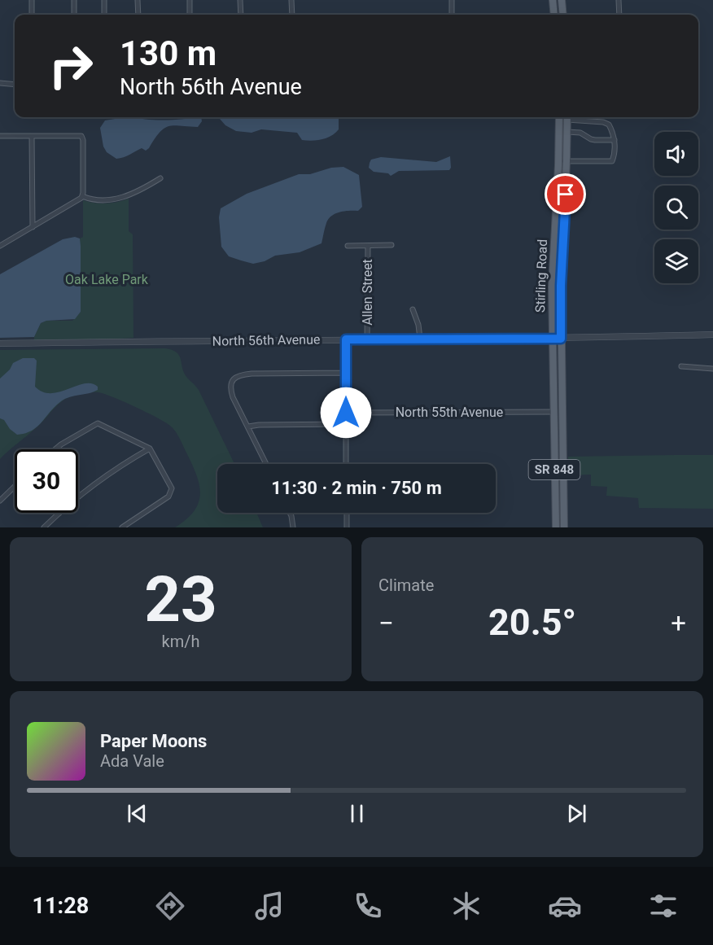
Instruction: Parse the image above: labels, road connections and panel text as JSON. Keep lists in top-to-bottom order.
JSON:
{
  "streets": {
    "main road": ["Stirling Road", "SR 848"],
    "street": ["Allen Street", "North 56th Avenue", "North 55th Avenue"]
  },
  "crossings": [
    ["Stirling Road", "North 56th Avenue"],
    ["Stirling Road", "North 55th Avenue"],
    ["Allen Street", "North 56th Avenue"]
  ],
  "parks": ["Oak Lake Park"],
  "page": {
    "turn": ["130 m", "North 56th Avenue"],
    "limit": "30",
    "trip": "11:30 · 2 min · 750 m",
    "tile": [
      ["23", "km/h"],
      "Climate"
    ],
    "heat": ["−", "20.5°", "+"],
    "song": ["Paper Moons", "Ada Vale"],
    "tabs": "11:28"
  }
}
